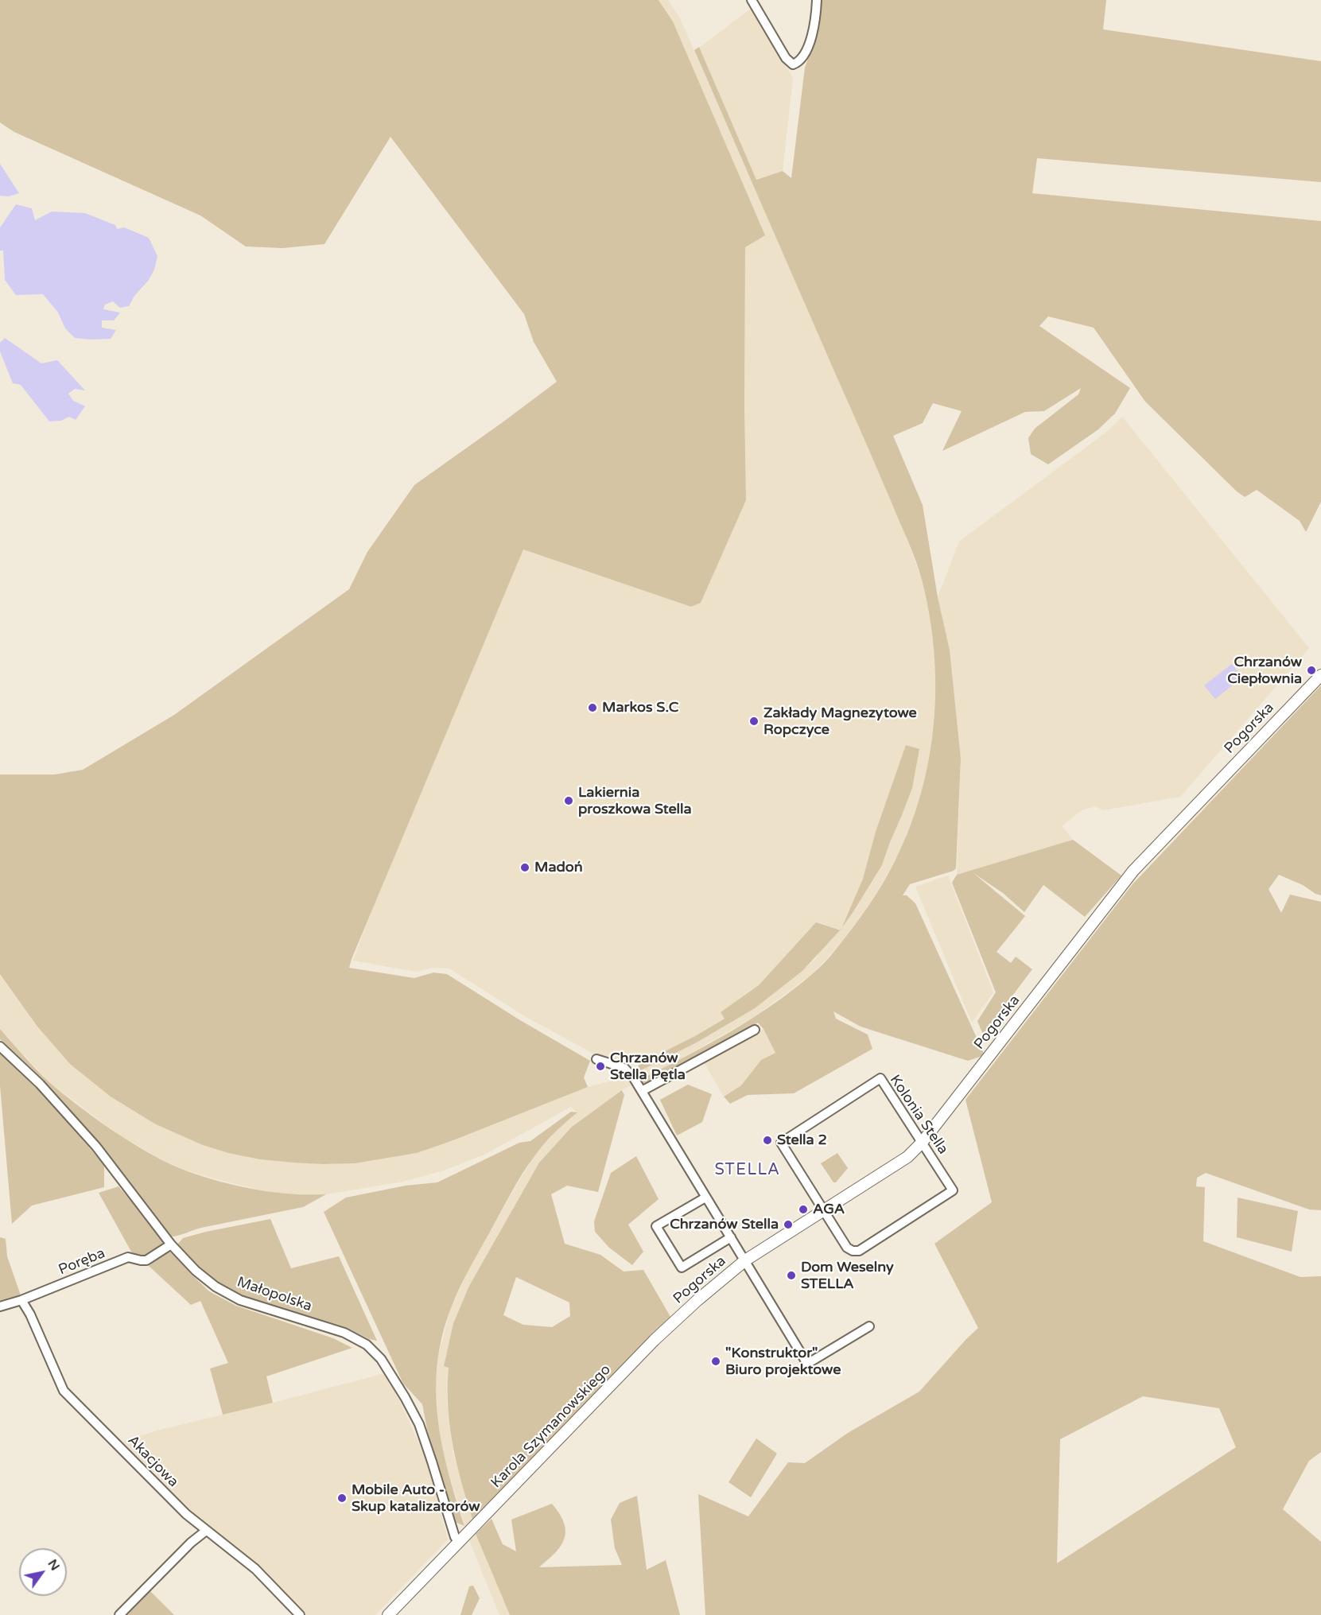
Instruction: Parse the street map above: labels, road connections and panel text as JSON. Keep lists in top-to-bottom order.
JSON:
{
  "streets": {
    "street": [
      "Pogorska",
      "Kolonia Stella",
      "Poręba",
      "Małopolska",
      "Karola Szymanowskiego",
      "Akacjowa"
    ]
  },
  "crossings": [
    ["Pogorska", "Kolonia Stella"],
    ["Pogorska", "Karola Szymanowskiego"],
    ["Poręba", "Małopolska"],
    ["Poręba", "Akacjowa"],
    ["Małopolska", "Karola Szymanowskiego"]
  ],
  "districts": ["STELLA"],
  "places": [
    "Chrzanów Ciepłownia",
    "Markos S.C",
    "Zakłady Magnezytowe Ropczyce",
    "Lakiernia proszkowa Stella",
    "Madoń",
    "Chrzanów Stella Pętla",
    "Stella 2",
    "AGA",
    "Chrzanów Stella",
    "Dom Weselny STELLA",
    "\"Konstruktor\" Biuro projektowe",
    "Mobile Auto - Skup katalizatorów"
  ],
  "north": "top right"
}
